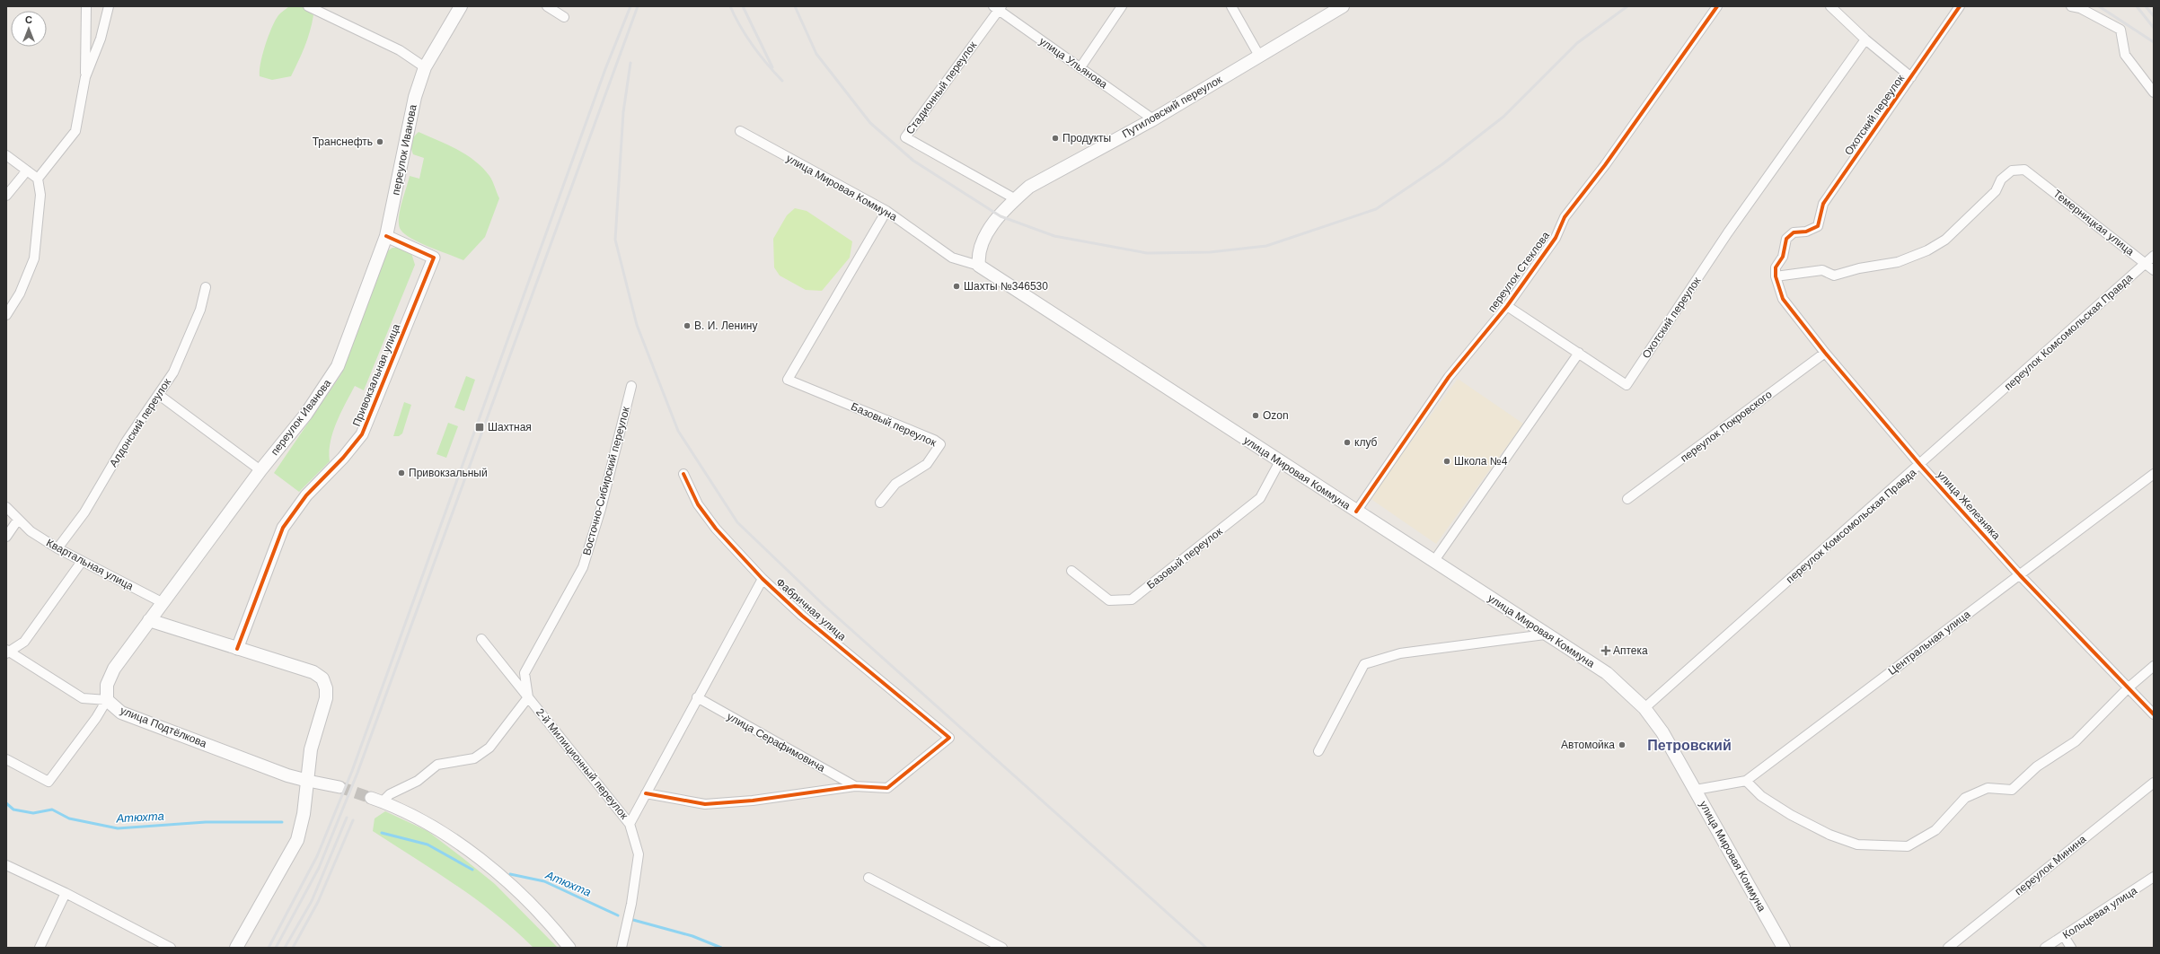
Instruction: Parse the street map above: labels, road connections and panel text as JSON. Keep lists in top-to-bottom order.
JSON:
{
  "streets": {
    "main road": [
      "Путиловский переулок",
      "переулок Иванова",
      "улица Мировая Коммуна",
      "улица Подтёлкова"
    ],
    "street": [
      "улица Ульянова",
      "Стадионный переулок",
      "Охотский переулок",
      "Темерницкая улица",
      "переулок Стеклова",
      "переулок Комсомольская Правда",
      "Привокзальная улица",
      "Алдонский переулок",
      "Базовый переулок",
      "переулок Покровского",
      "Восточно-Сибирский переулок",
      "улица Железняка",
      "Квартальная улица",
      "Фабричная улица",
      "Центральная улица",
      "улица Серафимовича",
      "2-й Милиционный переулок",
      "переулок Минина",
      "Кольцевая улица"
    ]
  },
  "crossings": [
    ["улица Ульянова", "Стадионный переулок"],
    ["улица Ульянова", "Путиловский переулок"],
    ["Стадионный переулок", "Путиловский переулок"],
    ["Путиловский переулок", "улица Мировая Коммуна"],
    ["Охотский переулок", "Темерницкая улица"],
    ["Охотский переулок", "улица Железняка"],
    ["переулок Иванова", "Привокзальная улица"],
    ["переулок Иванова", "Квартальная улица"],
    ["переулок Иванова", "улица Подтёлкова"],
    ["улица Мировая Коммуна", "переулок Стеклова"],
    ["улица Мировая Коммуна", "переулок Комсомольская Правда"],
    ["улица Мировая Коммуна", "Базовый переулок"],
    ["улица Мировая Коммуна", "Центральная улица"],
    ["Темерницкая улица", "переулок Комсомольская Правда"],
    ["Темерницкая улица", "улица Железняка"],
    ["переулок Комсомольская Правда", "улица Железняка"],
    ["Алдонский переулок", "Квартальная улица"],
    ["переулок Покровского", "улица Железняка"],
    ["Восточно-Сибирский переулок", "2-й Милиционный переулок"],
    ["улица Железняка", "Центральная улица"],
    ["Фабричная улица", "улица Серафимовича"]
  ],
  "districts": ["Петровский"],
  "water": ["Атюхта"],
  "places": {
    "other": [
      "Продукты",
      "Транснефть",
      "Шахты №346530",
      "В. И. Ленину",
      "Ozon",
      "клуб",
      "Школа №4",
      "Привокзальный",
      "Автомойка"
    ],
    "transit": ["Шахтная"],
    "health": ["Аптека"]
  },
  "north": "top"
}
